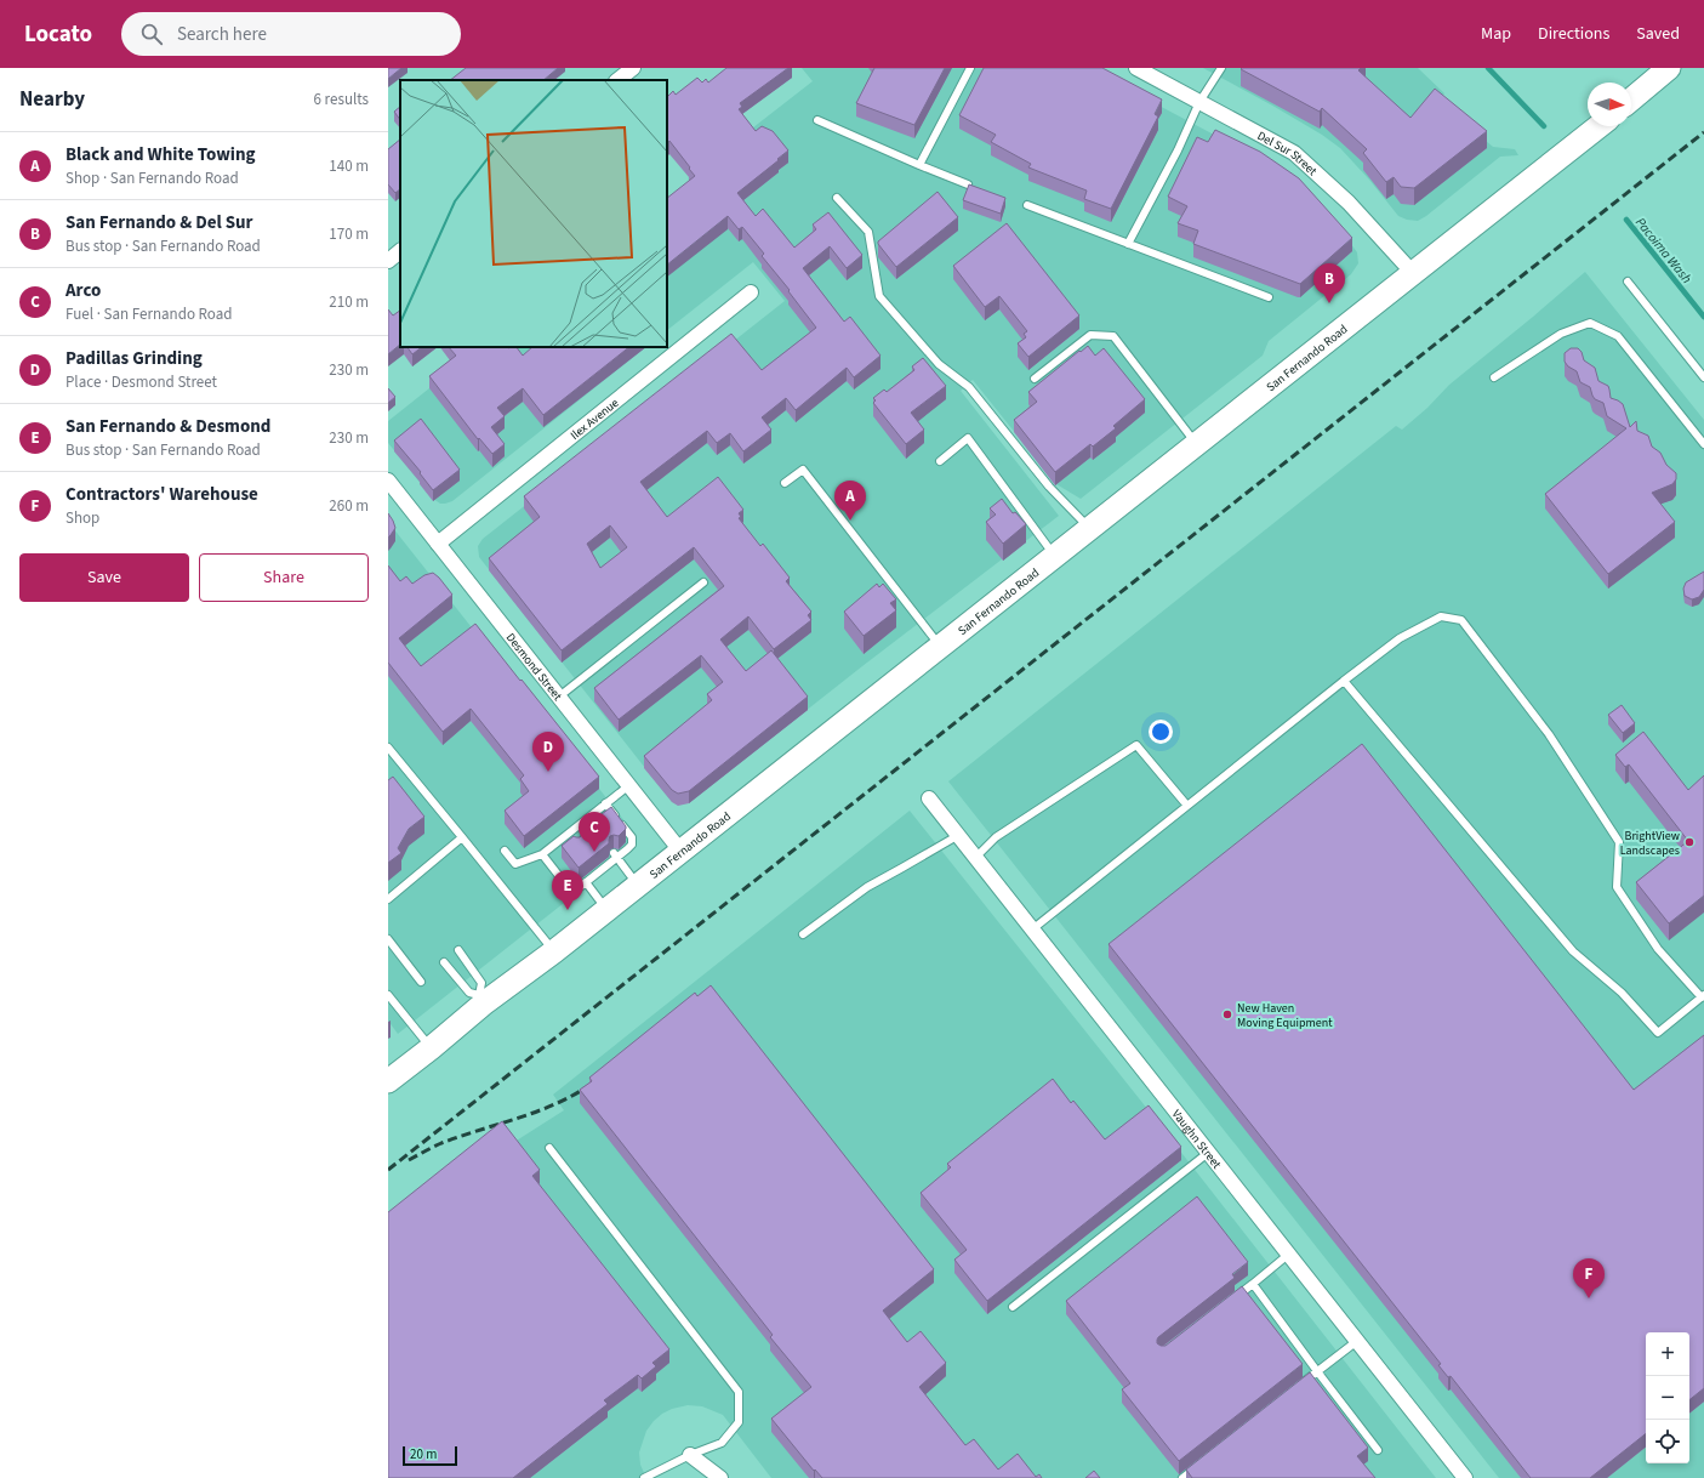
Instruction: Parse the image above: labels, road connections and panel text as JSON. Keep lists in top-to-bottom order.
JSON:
{
  "streets": {
    "main road": ["San Fernando Road"],
    "street": [
      "Del Sur Street",
      "Ilex Avenue",
      "Desmond Street",
      "Vaughn Street"
    ]
  },
  "crossings": [
    ["Del Sur Street", "San Fernando Road"],
    ["San Fernando Road", "Desmond Street"],
    ["Ilex Avenue", "Desmond Street"]
  ],
  "water": ["Pacoima Wash"],
  "places": ["BrightView Landscapes", "New Haven Moving Equipment"],
  "scale_bar": "20 m",
  "north": "right",
  "page": {
    "header": "Locato",
    "search": "Search here",
    "nav": ["Map", "Directions", "Saved"],
    "heading": ["Nearby", "6 results"],
    "list": [
      {
        "mark": "A",
        "name": "Black and White Towing",
        "note": "Shop · San Fernando Road",
        "value": "140 m"
      },
      {
        "mark": "B",
        "name": "San Fernando & Del Sur",
        "note": "Bus stop · San Fernando Road",
        "value": "170 m"
      },
      {
        "mark": "C",
        "name": "Arco",
        "note": "Fuel · San Fernando Road",
        "value": "210 m"
      },
      {
        "mark": "D",
        "name": "Padillas Grinding",
        "note": "Place · Desmond Street",
        "value": "230 m"
      },
      {
        "mark": "E",
        "name": "San Fernando & Desmond",
        "note": "Bus stop · San Fernando Road",
        "value": "230 m"
      },
      {
        "mark": "F",
        "name": "Contractors' Warehouse",
        "note": "Shop",
        "value": "260 m"
      }
    ],
    "pins": [
      "B",
      "A",
      "D",
      "C",
      "E",
      "F"
    ],
    "buttons": ["Save", "Share"],
    "map_buttons": ["+", "−"],
    "scale": "20 m"
  }
}
